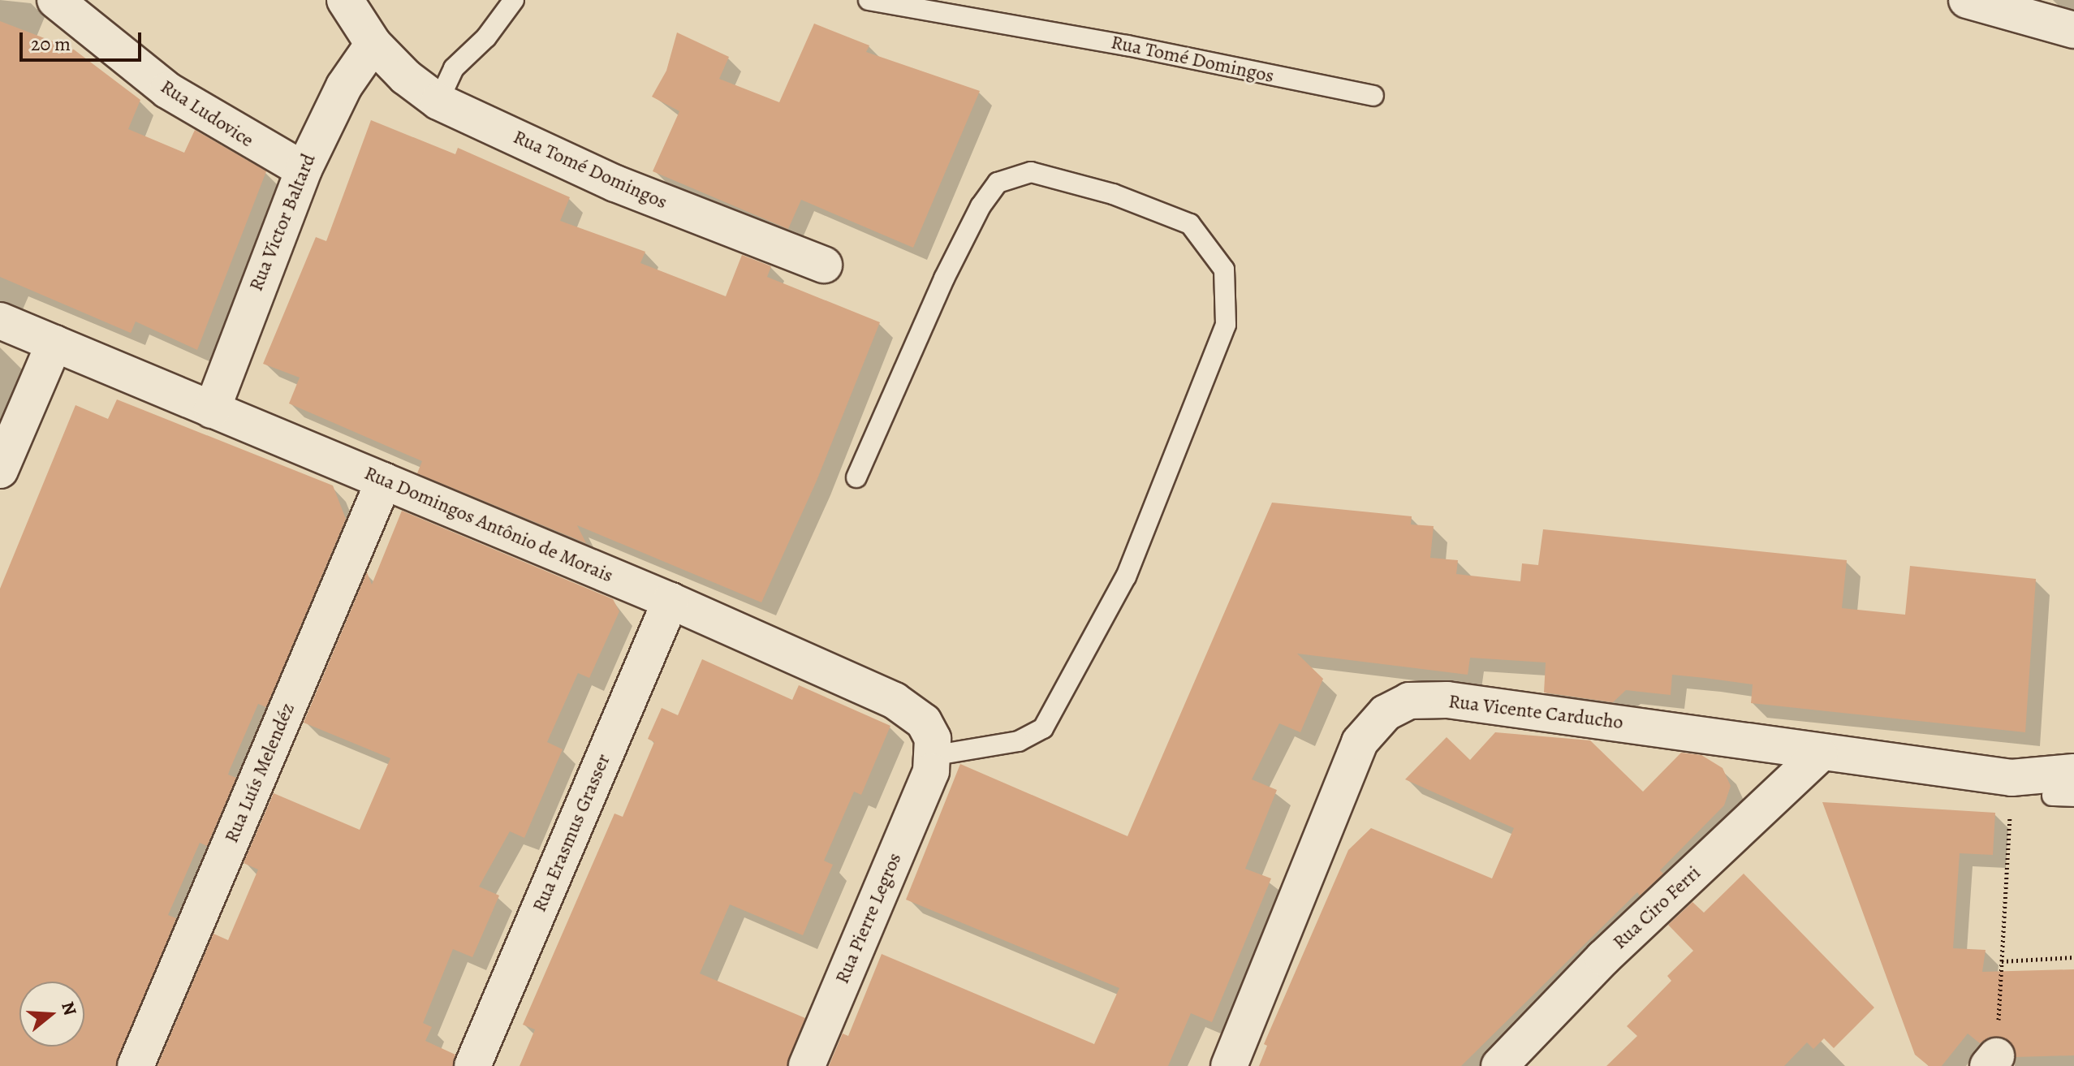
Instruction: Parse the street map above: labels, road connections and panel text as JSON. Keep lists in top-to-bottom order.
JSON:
{
  "streets": {
    "street": [
      "Rua Tomé Domingos",
      "Rua Ludovice",
      "Rua Victor Baltard",
      "Rua Domingos Antônio de Morais",
      "Rua Vicente Carducho",
      "Rua Luís Melendéz",
      "Rua Erasmus Grasser",
      "Rua Ciro Ferri",
      "Rua Pierre Legros"
    ]
  },
  "crossings": [
    ["Rua Tomé Domingos", "Rua Victor Baltard"],
    ["Rua Ludovice", "Rua Victor Baltard"],
    ["Rua Victor Baltard", "Rua Domingos Antônio de Morais"],
    ["Rua Domingos Antônio de Morais", "Rua Luís Melendéz"],
    ["Rua Domingos Antônio de Morais", "Rua Erasmus Grasser"],
    ["Rua Domingos Antônio de Morais", "Rua Pierre Legros"],
    ["Rua Vicente Carducho", "Rua Ciro Ferri"]
  ],
  "scale_bar": "20 m",
  "north": "right"
}
